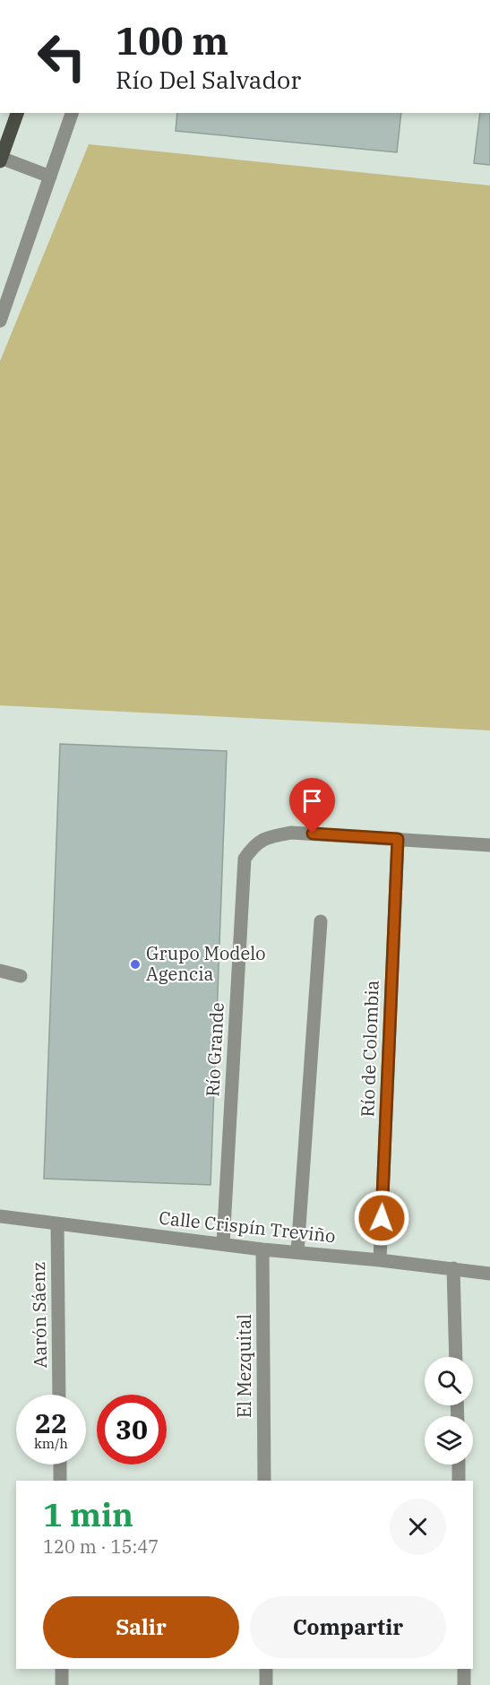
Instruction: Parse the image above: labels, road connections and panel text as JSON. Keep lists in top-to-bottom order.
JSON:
{
  "streets": {
    "street": [
      "Río de Colombia",
      "Río Grande",
      "Calle Crispín Treviño",
      "Aarón Sáenz",
      "El Mezquital"
    ]
  },
  "crossings": [
    ["Río de Colombia", "Río Grande"],
    ["Río de Colombia", "Calle Crispín Treviño"],
    ["Río Grande", "Calle Crispín Treviño"],
    ["Calle Crispín Treviño", "Aarón Sáenz"],
    ["Calle Crispín Treviño", "El Mezquital"]
  ],
  "places": ["Grupo Modelo Agencia"],
  "page": {
    "turn": ["100 m", "Río Del Salvador"],
    "speed": "22 km/h",
    "limit": "30",
    "heading": ["1 min", "120 m · 15:47"],
    "buttons": ["Salir", "Compartir"]
  }
}
